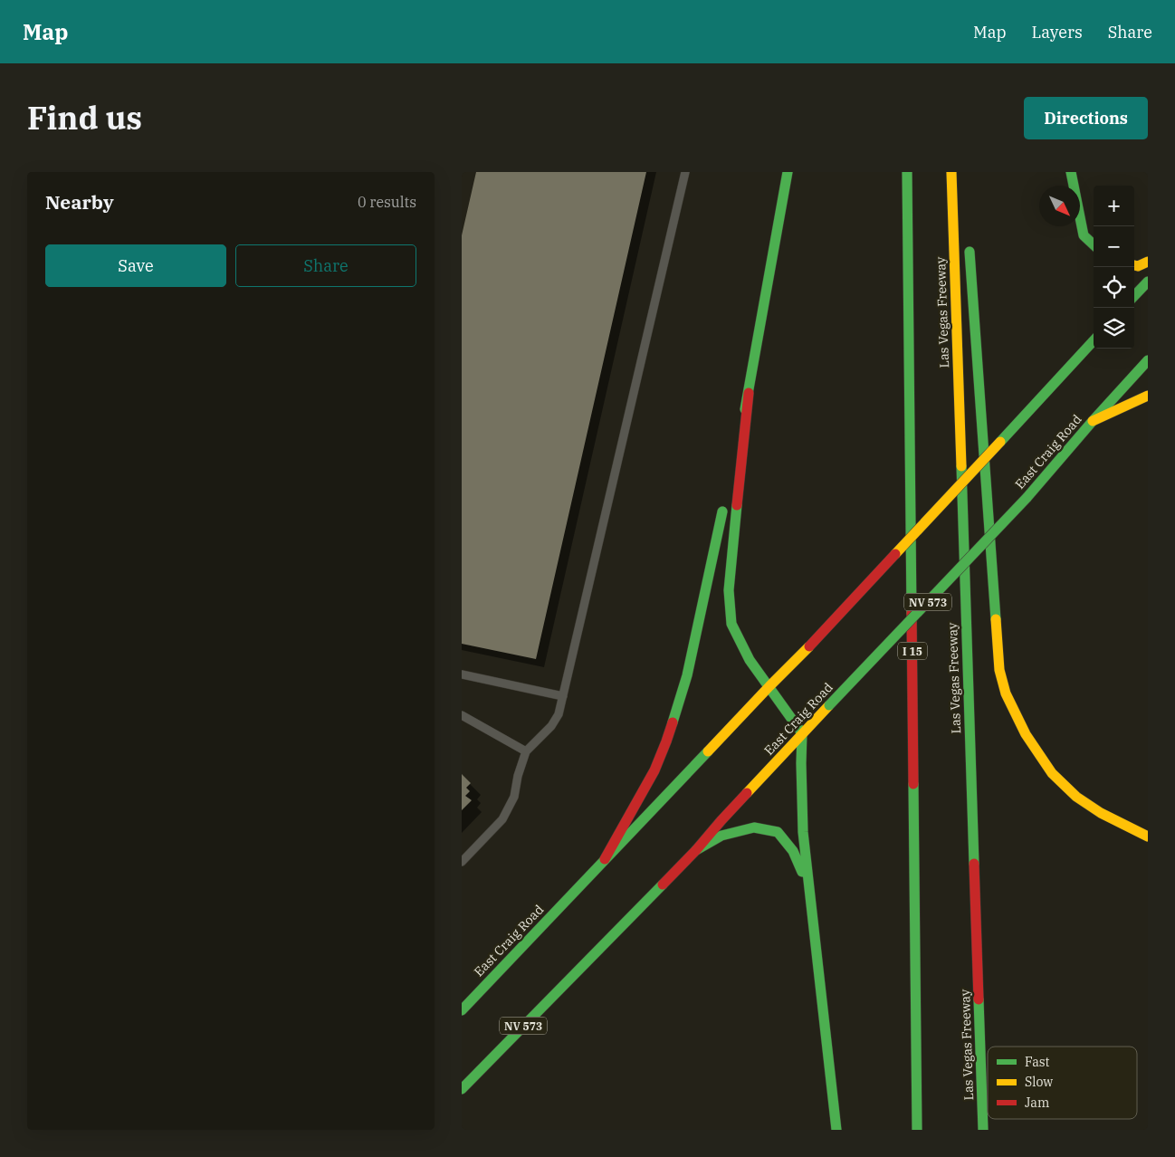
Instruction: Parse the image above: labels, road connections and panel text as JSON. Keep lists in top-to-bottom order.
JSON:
{
  "streets": {
    "main road": [
      "Las Vegas Freeway",
      "East Craig Road",
      "NV 573",
      "I 15"
    ]
  },
  "legend": ["Fast", "Slow", "Jam"],
  "north": "bottom right",
  "page": {
    "header": "Map",
    "nav": ["Map", "Layers", "Share"],
    "title": "Find us",
    "buttons": [
      "Directions",
      ["Save", "Share"]
    ],
    "heading": ["Nearby", "0 results"],
    "map_buttons": ["+", "−"]
  }
}
